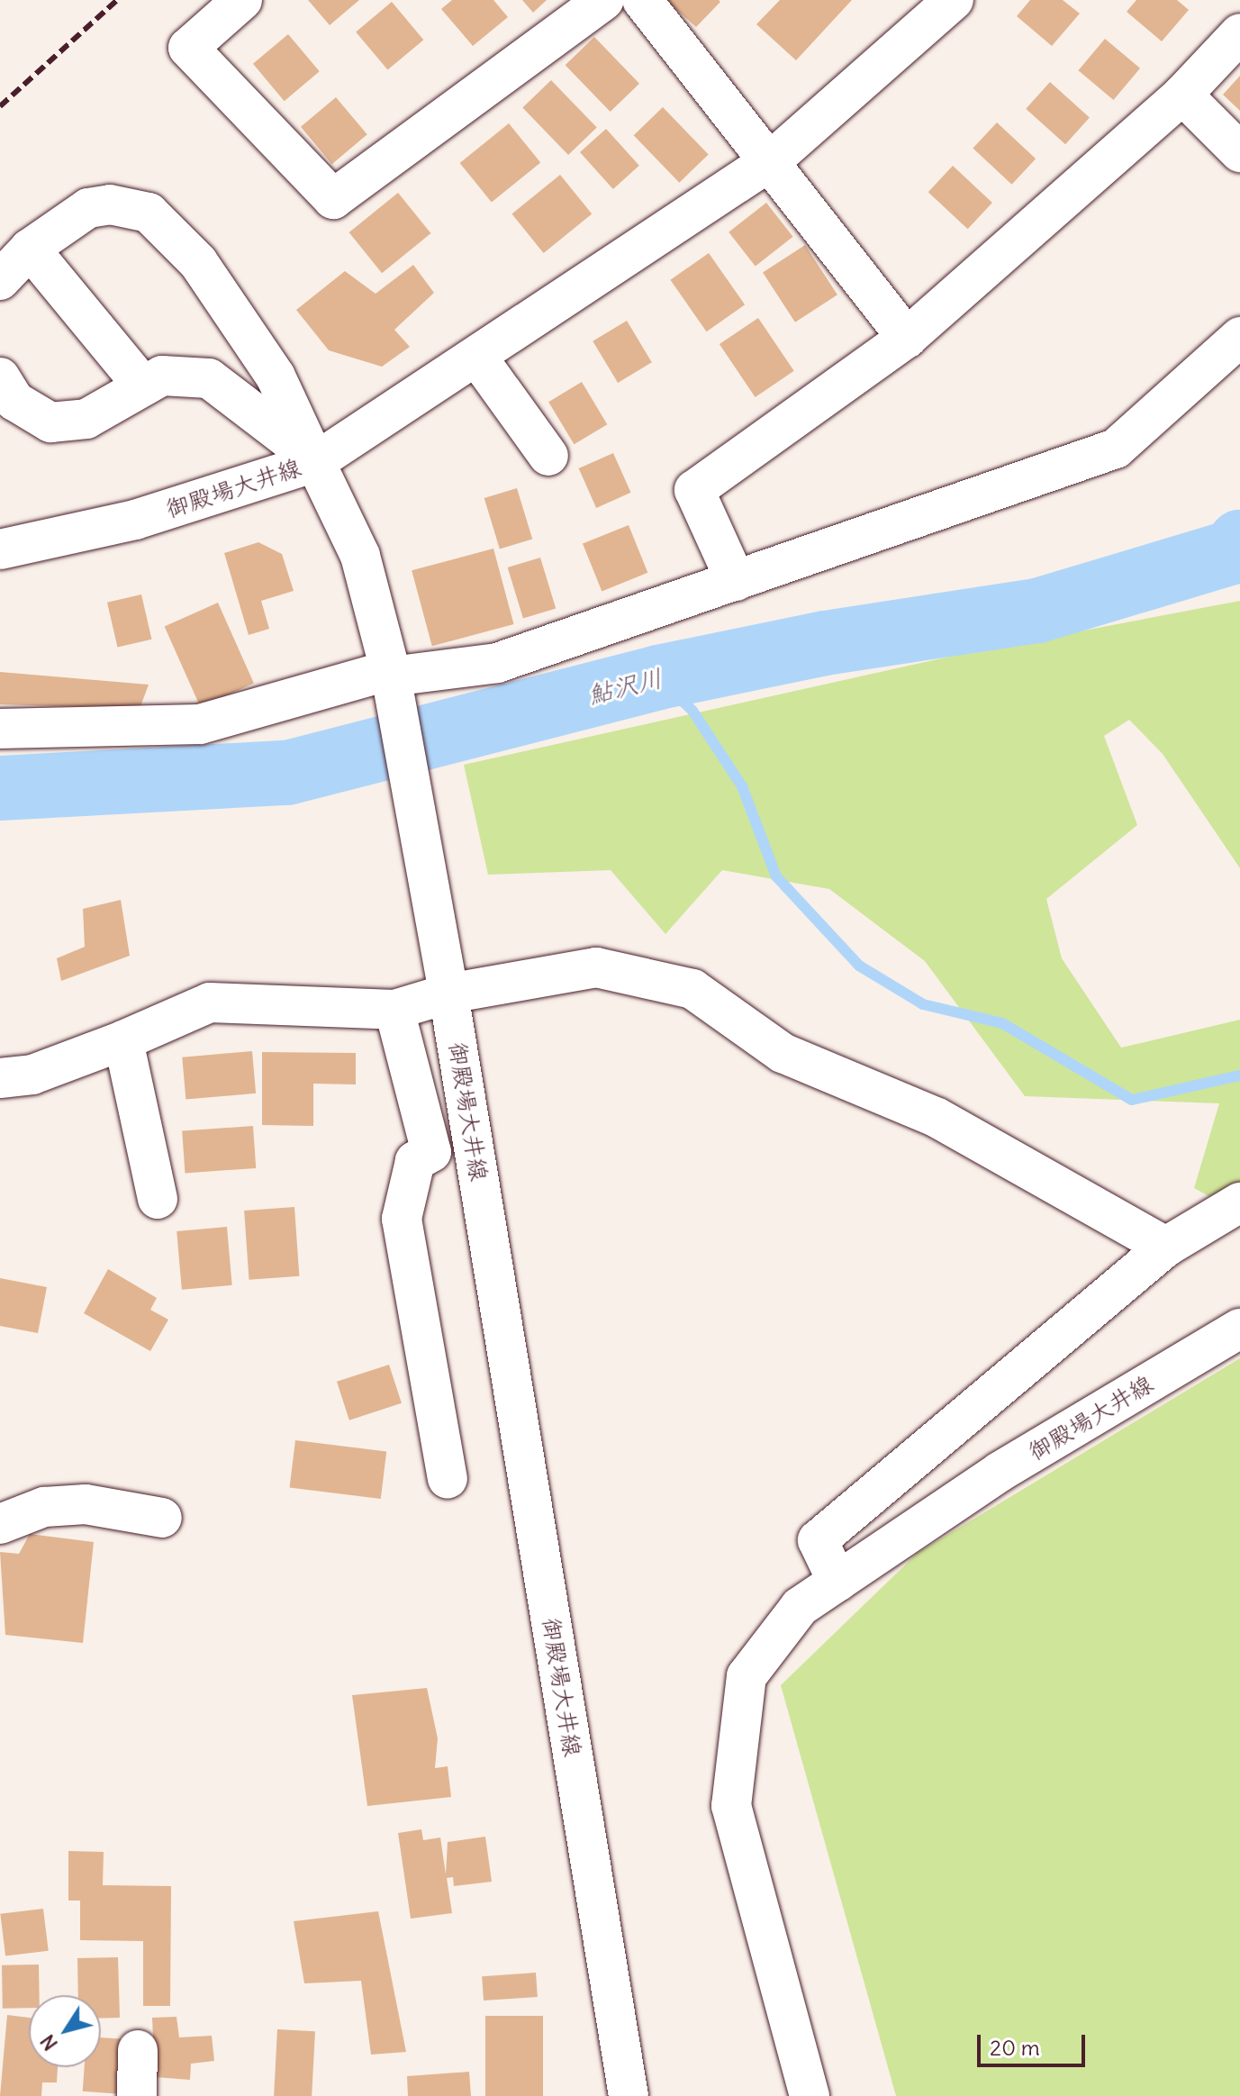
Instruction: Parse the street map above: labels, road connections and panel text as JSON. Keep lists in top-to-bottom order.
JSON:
{
  "streets": {
    "street": ["御殿場大井線"]
  },
  "water": ["鮎沢川"],
  "scale_bar": "20 m",
  "north": "bottom left"
}
